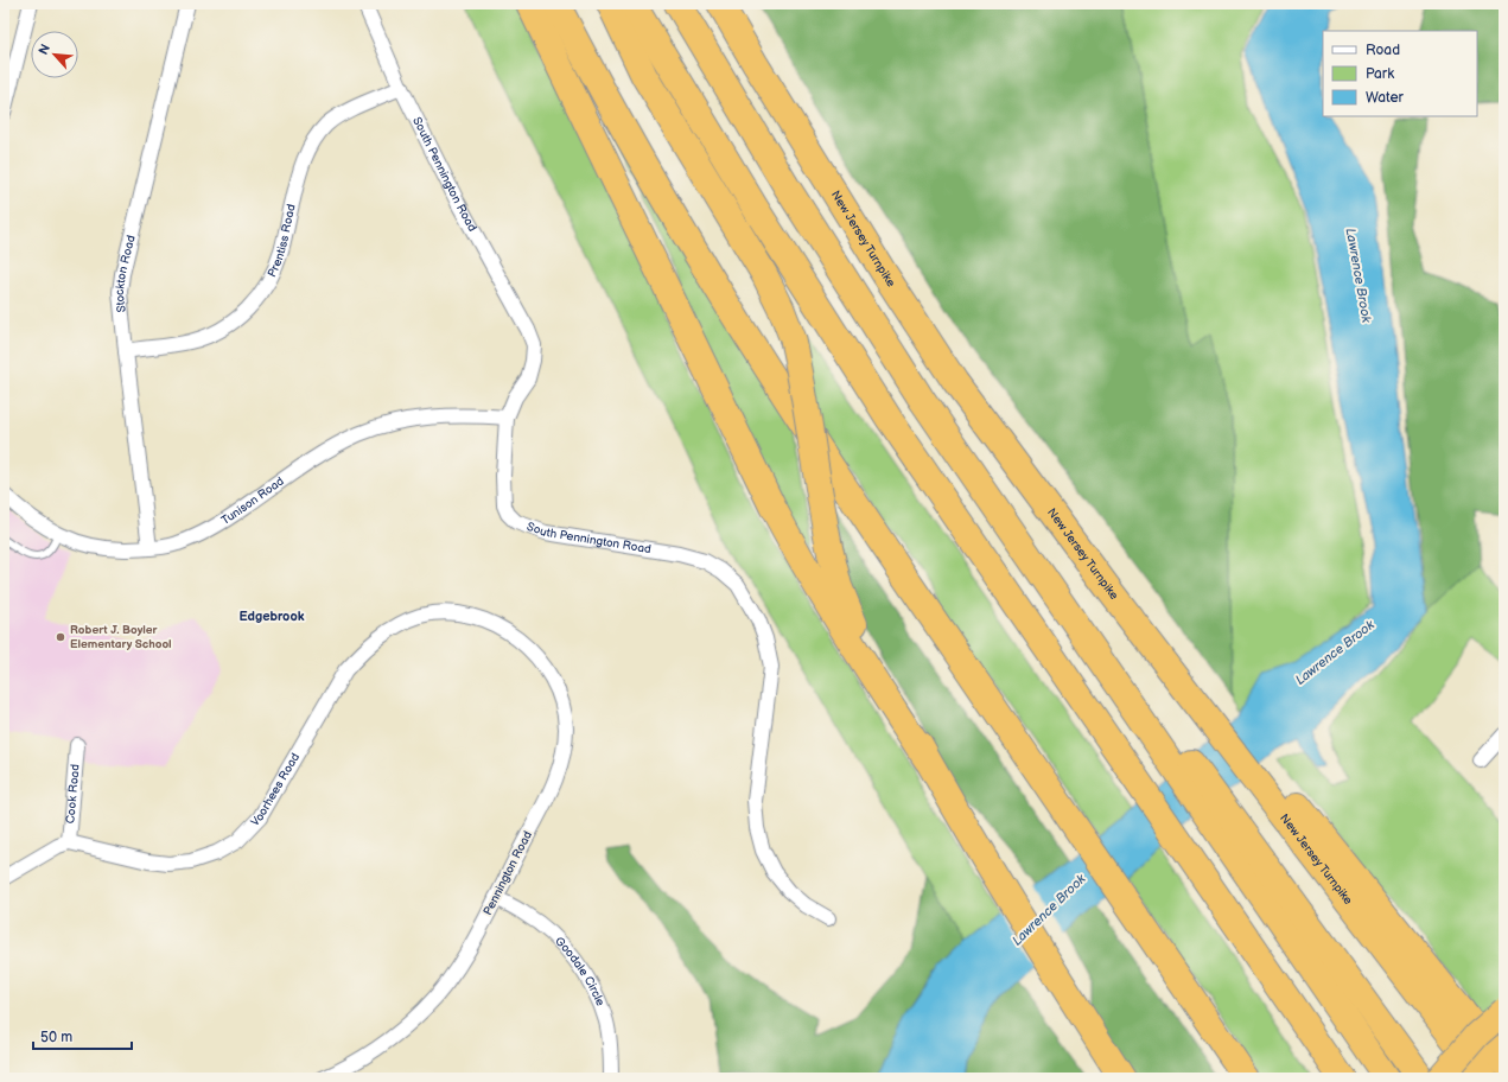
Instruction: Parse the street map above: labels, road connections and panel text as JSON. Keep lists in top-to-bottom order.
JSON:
{
  "streets": {
    "highway": ["New Jersey Turnpike"],
    "street": [
      "South Pennington Road",
      "Prentiss Road",
      "Stockton Road",
      "Tunison Road",
      "Voorhees Road",
      "Cook Road",
      "Pennington Road",
      "Goodale Circle"
    ]
  },
  "crossings": [
    ["South Pennington Road", "Prentiss Road"],
    ["South Pennington Road", "Tunison Road"],
    ["Prentiss Road", "Stockton Road"],
    ["Stockton Road", "Tunison Road"],
    ["Voorhees Road", "Cook Road"],
    ["Voorhees Road", "Pennington Road"],
    ["Pennington Road", "Goodale Circle"]
  ],
  "districts": ["Edgebrook"],
  "water": ["Lawrence Brook"],
  "places": ["Robert J. Boyler Elementary School"],
  "legend": ["Road", "Park", "Water"],
  "scale_bar": "50 m",
  "north": "top left"
}
